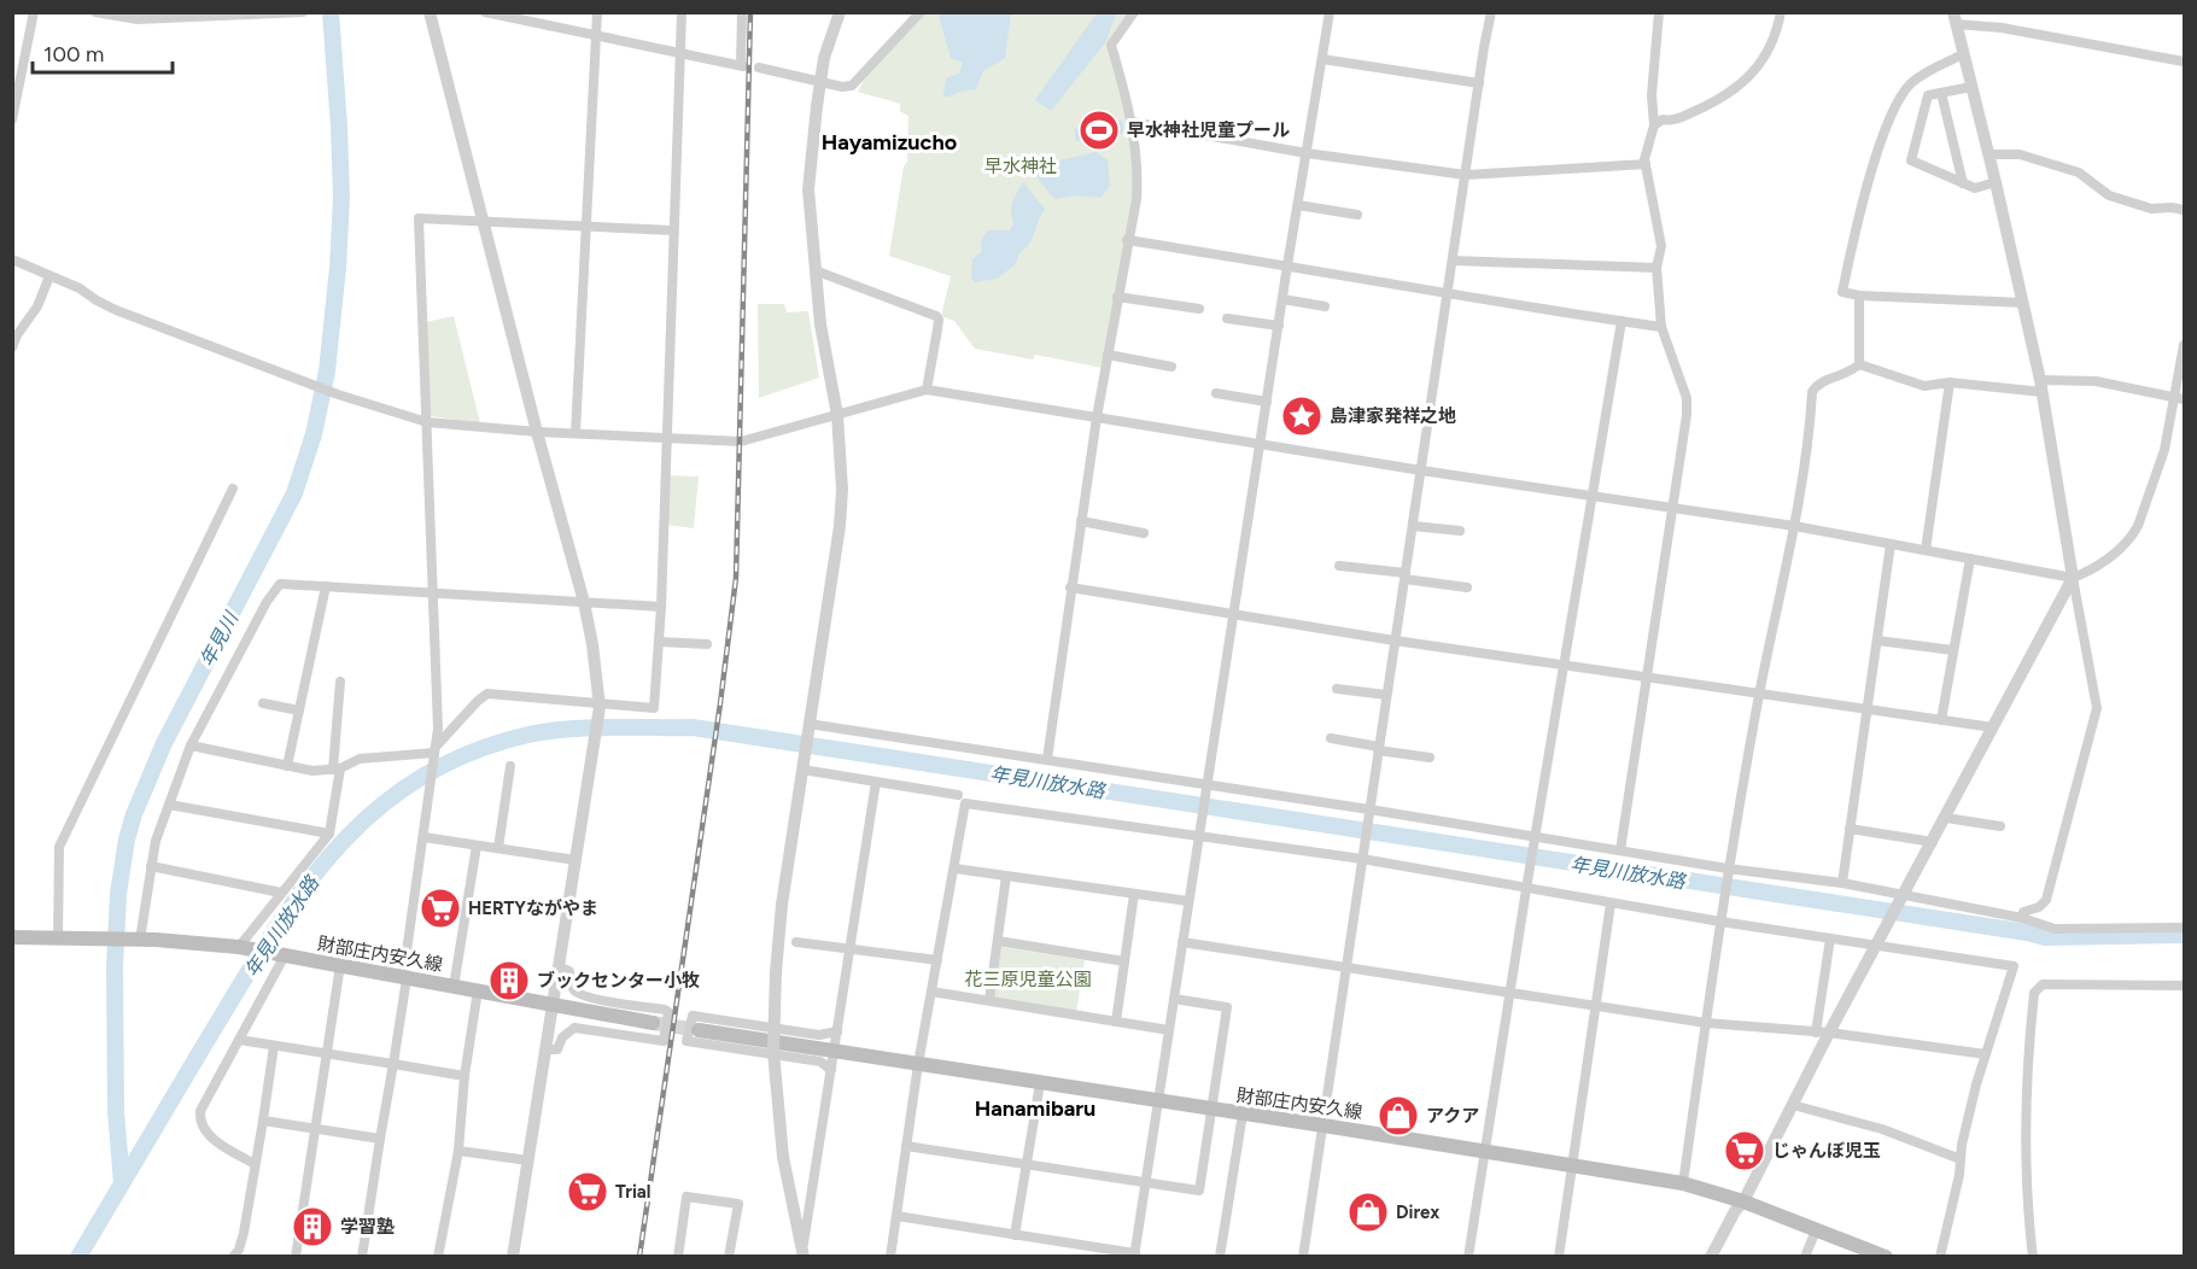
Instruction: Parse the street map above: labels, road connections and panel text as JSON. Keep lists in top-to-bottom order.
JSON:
{
  "streets": {
    "main road": ["財部庄内安久線"]
  },
  "districts": ["Hayamizucho", "Hanamibaru"],
  "water": ["年見川", "年見川放水路"],
  "parks": ["早水神社", "花三原児童公園"],
  "places": {
    "sports": ["早水神社児童プール"],
    "place": ["島津家発祥之地"],
    "supermarket": ["HERTYながやま", "じゃんぼ児玉", "Trial"],
    "building": ["ブックセンター小牧", "学習塾"],
    "shop": ["アクア", "Direx"]
  },
  "scale_bar": "100 m"
}
